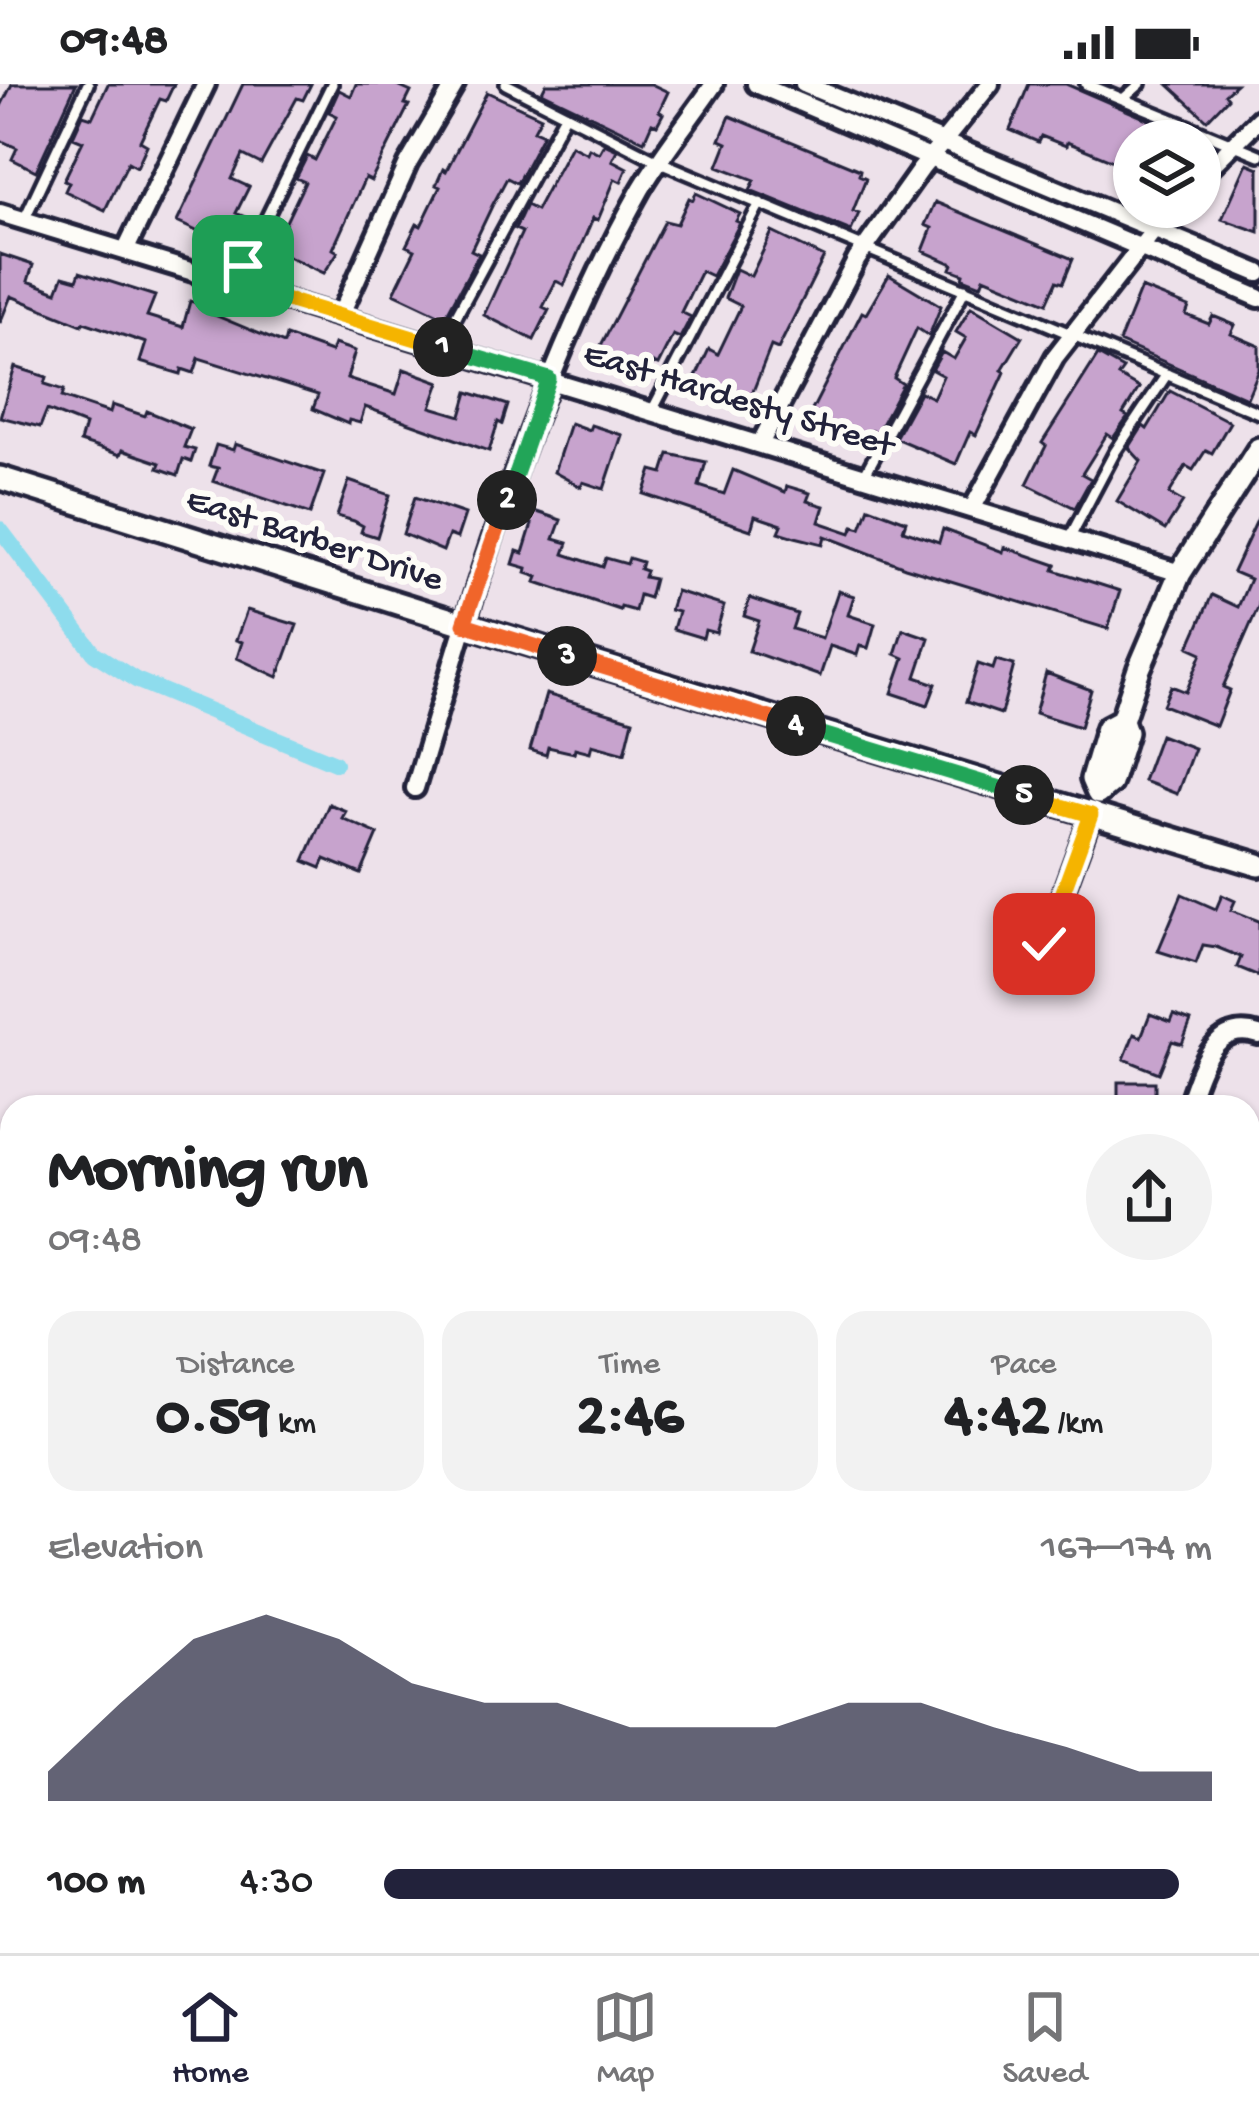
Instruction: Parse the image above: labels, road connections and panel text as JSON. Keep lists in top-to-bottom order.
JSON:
{
  "streets": {
    "street": ["East Hardesty Street", "East Barber Drive"]
  },
  "page": {
    "status": "09:48",
    "pins": [
      "1",
      "2",
      "3",
      "4",
      "5"
    ],
    "heading": ["Morning run", "09:48"],
    "stats": [
      ["Distance", "0.59 km"],
      ["Time", "2:46"],
      ["Pace", "4:42 /km"]
    ],
    "chart": ["Elevation", "167–174 m"],
    "list": [
      {
        "name": "100 m",
        "note": "4:30"
      }
    ],
    "tabs": ["Home", "Map", "Saved"]
  }
}
